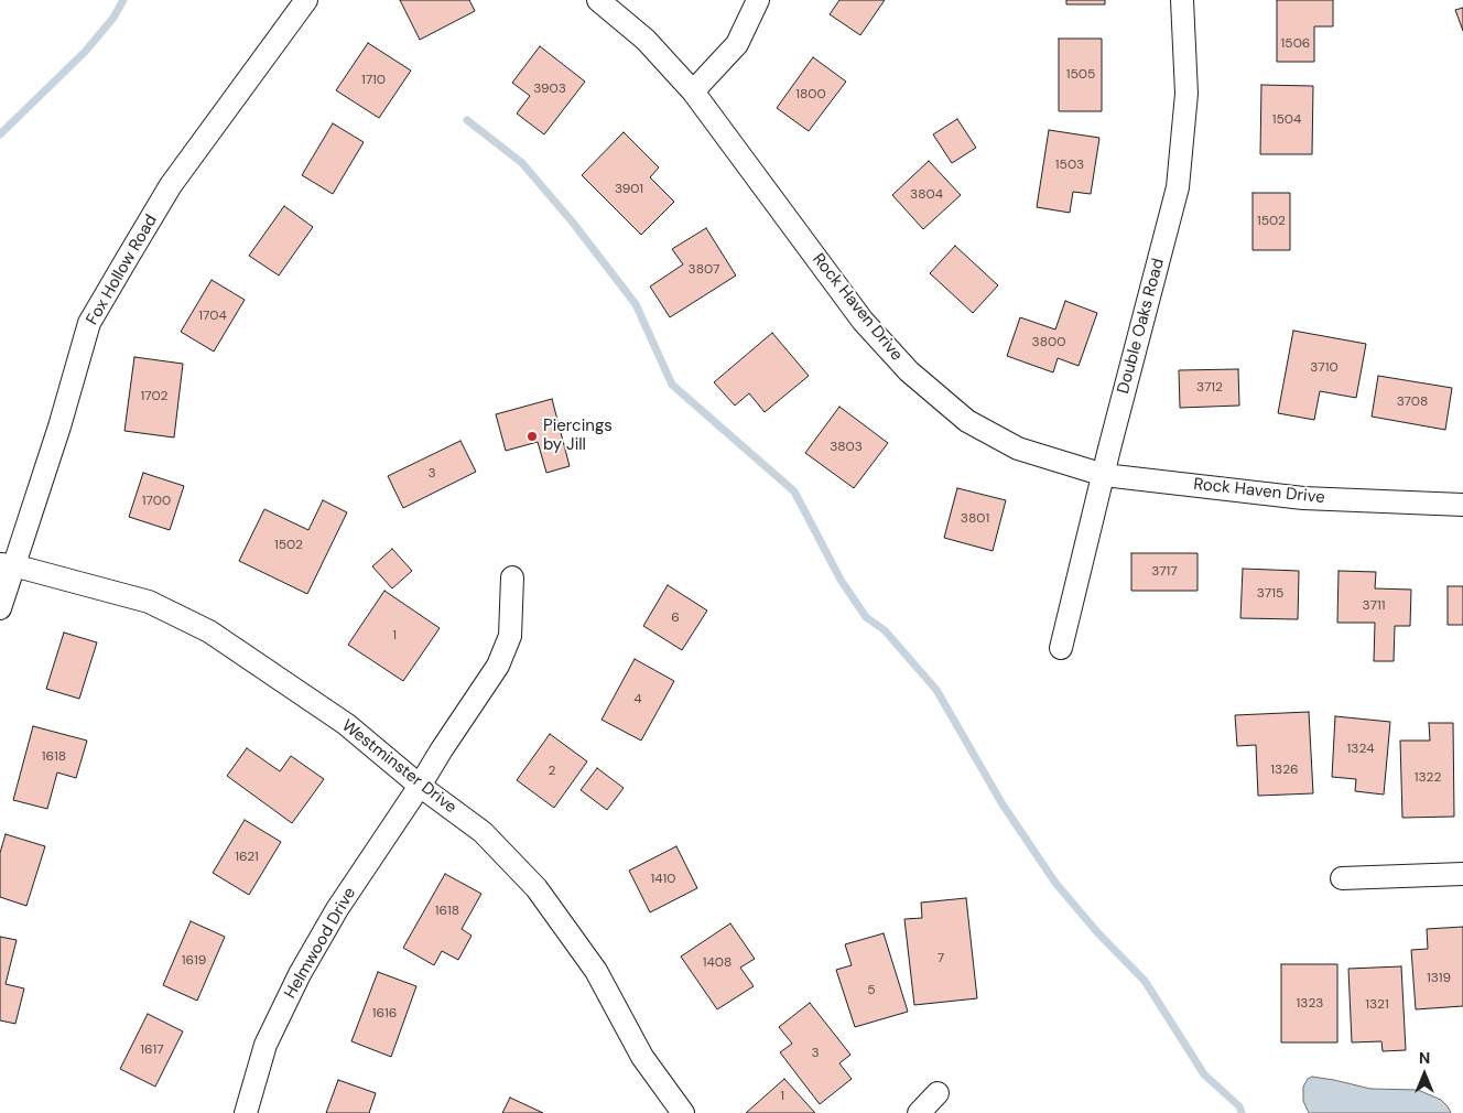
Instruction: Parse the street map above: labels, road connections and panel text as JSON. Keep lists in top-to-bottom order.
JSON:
{
  "streets": {
    "street": [
      "Fox Hollow Road",
      "Rock Haven Drive",
      "Double Oaks Road",
      "Westminster Drive",
      "Helmwood Drive"
    ]
  },
  "crossings": [
    ["Fox Hollow Road", "Westminster Drive"],
    ["Rock Haven Drive", "Double Oaks Road"],
    ["Westminster Drive", "Helmwood Drive"]
  ],
  "places": ["Piercings by Jill"],
  "house_numbers": [
    "1506",
    "1505",
    "1710",
    "3903",
    "1800",
    "1504",
    "1503",
    "3901",
    "3804",
    "1502",
    "3807",
    "1704",
    "3800",
    "3710",
    "3712",
    "1702",
    "3708",
    "3803",
    "3",
    "1700",
    "3801",
    "1502",
    "3717",
    "3715",
    "3711",
    "6",
    "1",
    "4",
    "1324",
    "1618",
    "1326",
    "2",
    "1322",
    "1621",
    "1410",
    "1618",
    "7",
    "1619",
    "1408",
    "1319",
    "5",
    "1323",
    "1321",
    "1616",
    "1617",
    "3",
    "1"
  ],
  "north": "top"
}
